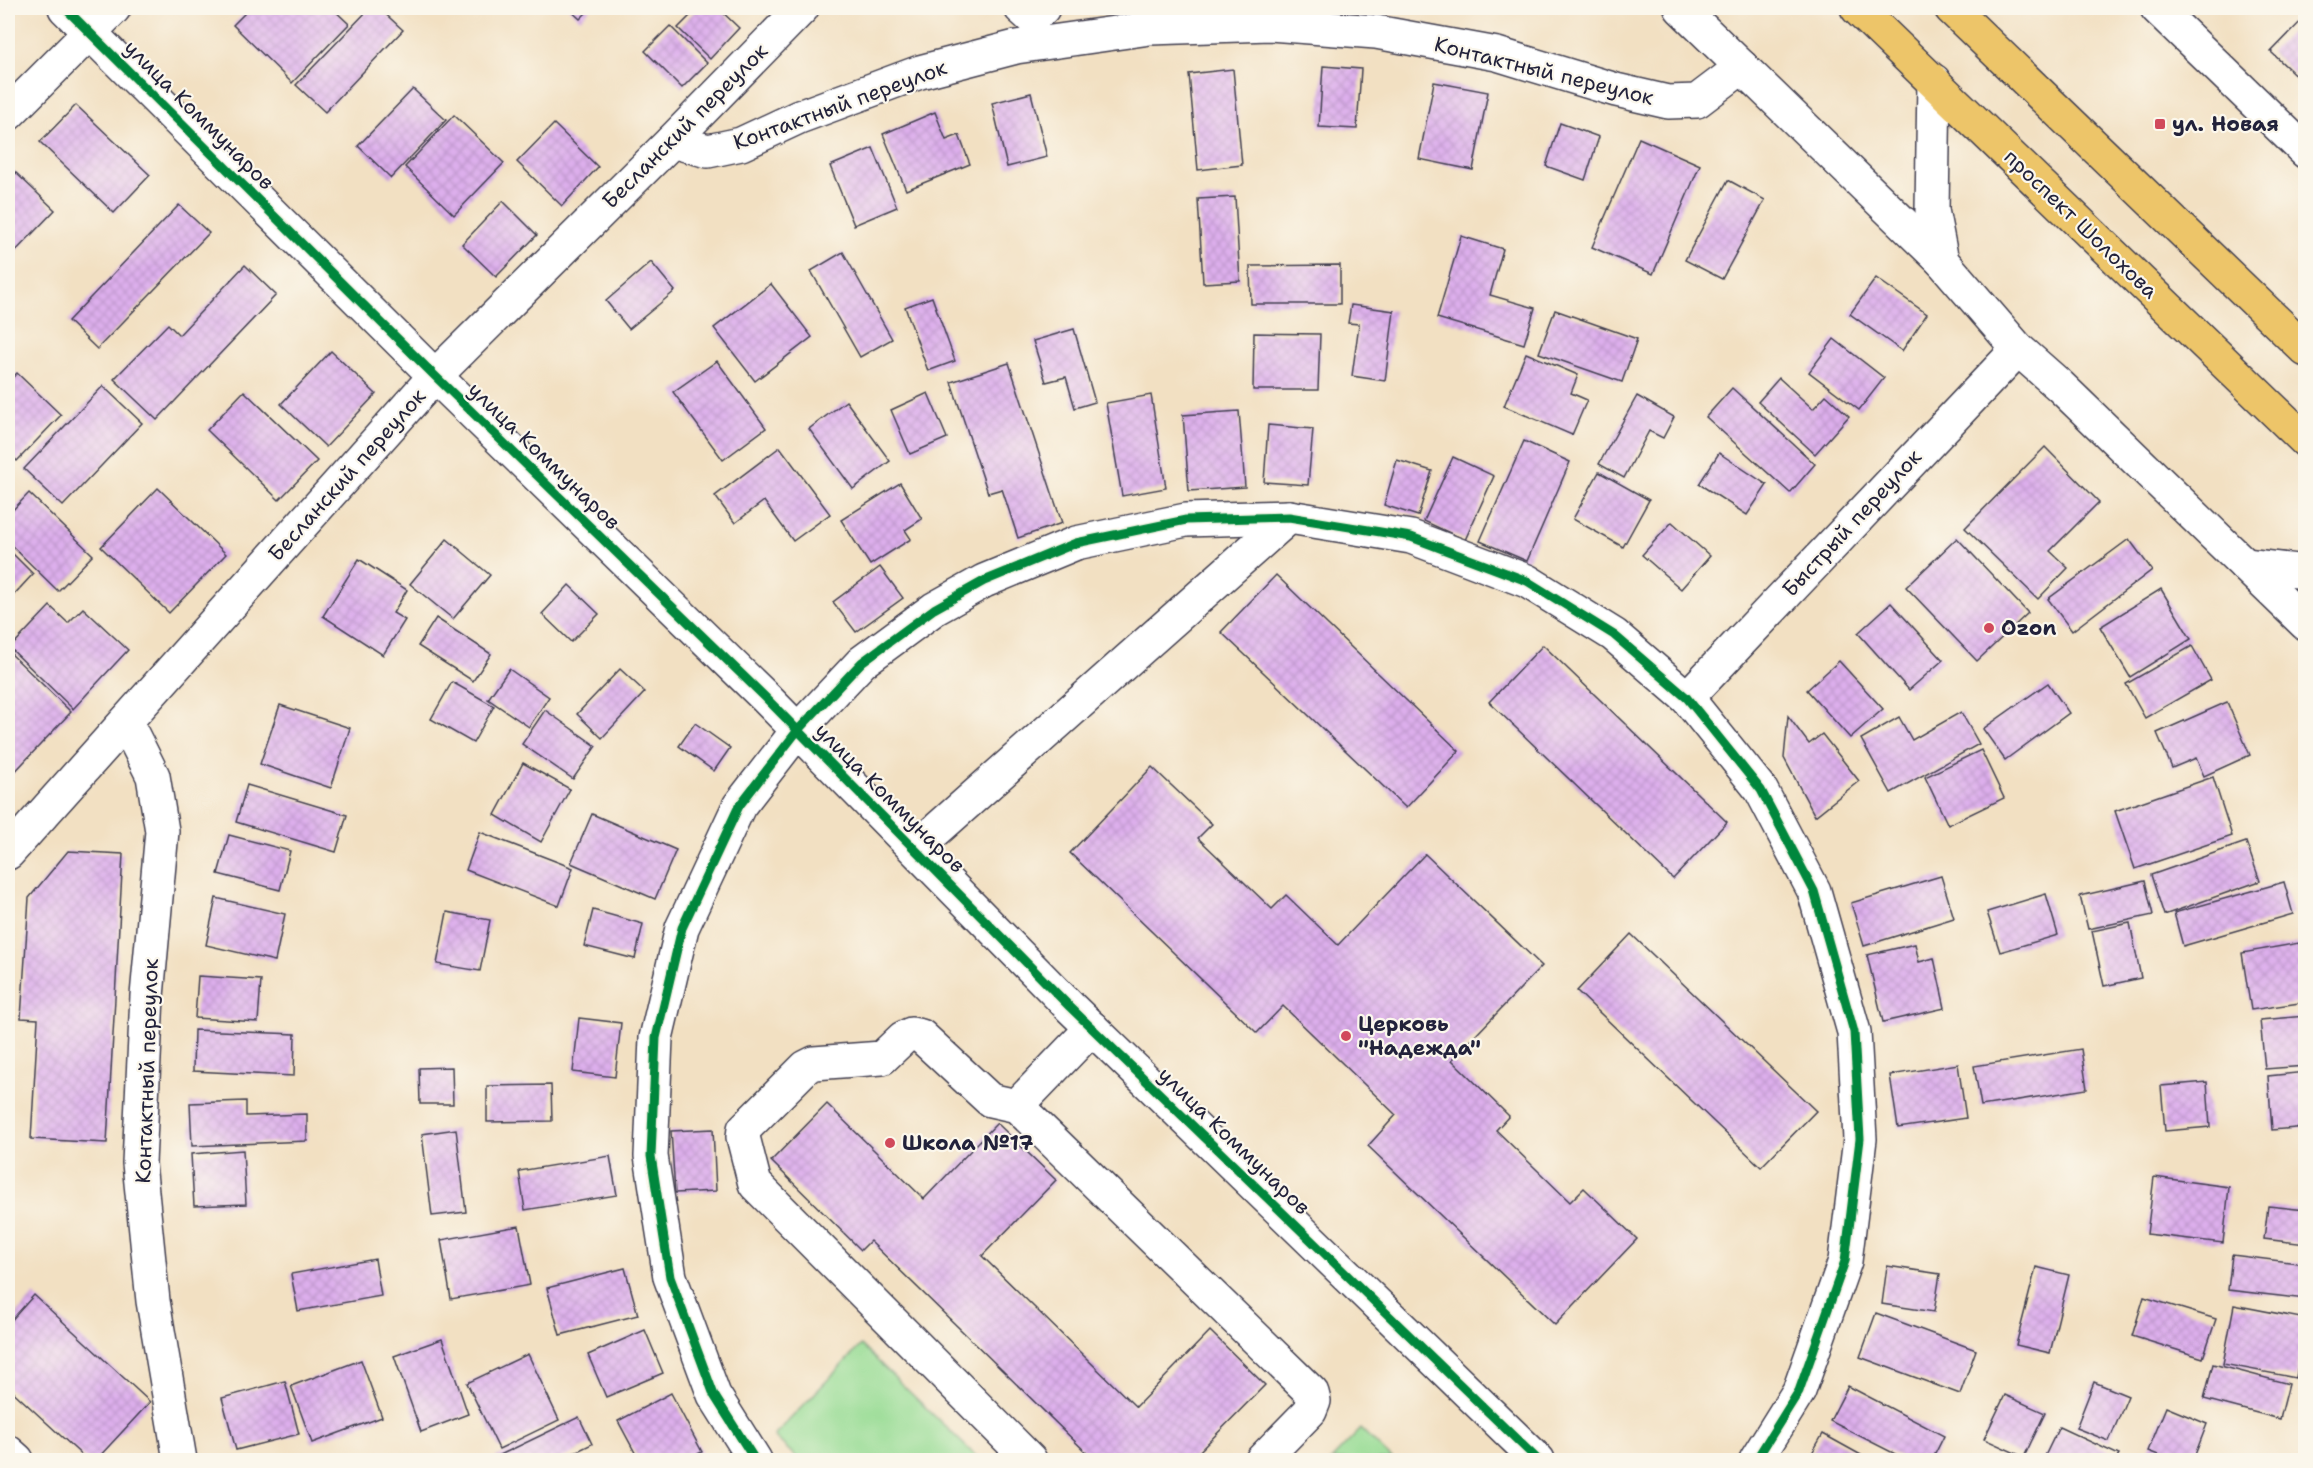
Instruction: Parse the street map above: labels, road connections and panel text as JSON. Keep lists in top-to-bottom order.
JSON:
{
  "streets": {
    "main road": ["проспект Шолохова"],
    "street": [
      "Контактный переулок",
      "улица Коммунаров",
      "Бесланский переулок",
      "Быстрый переулок"
    ]
  },
  "crossings": [
    ["Контактный переулок", "Бесланский переулок"],
    ["улица Коммунаров", "Бесланский переулок"]
  ],
  "places": {
    "transit": ["ул. Новая"],
    "other": ["Ozon", "Церковь \"Надежда\"", "Школа №17"]
  }
}
